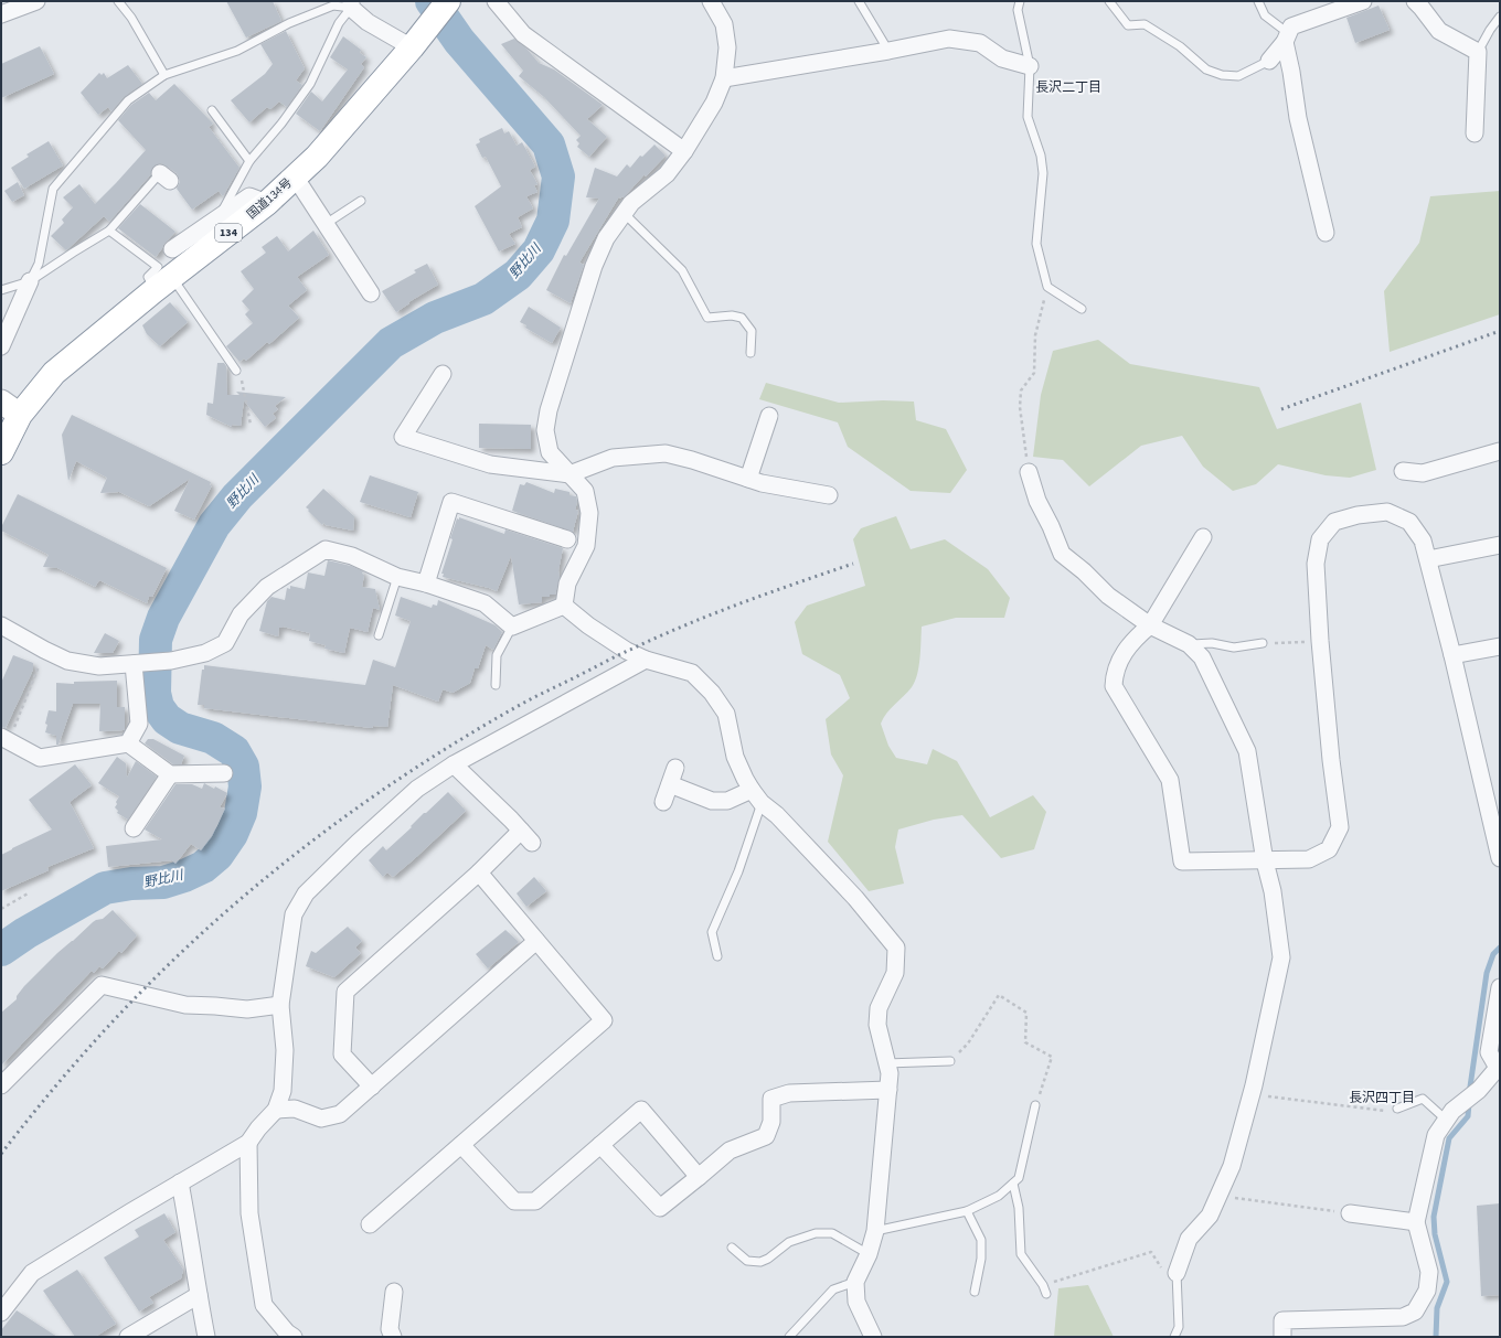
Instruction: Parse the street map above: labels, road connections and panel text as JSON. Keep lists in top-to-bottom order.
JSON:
{
  "streets": {
    "highway": ["国道134号", "134"]
  },
  "districts": ["長沢二丁目", "長沢四丁目"],
  "water": ["野比川"]
}
